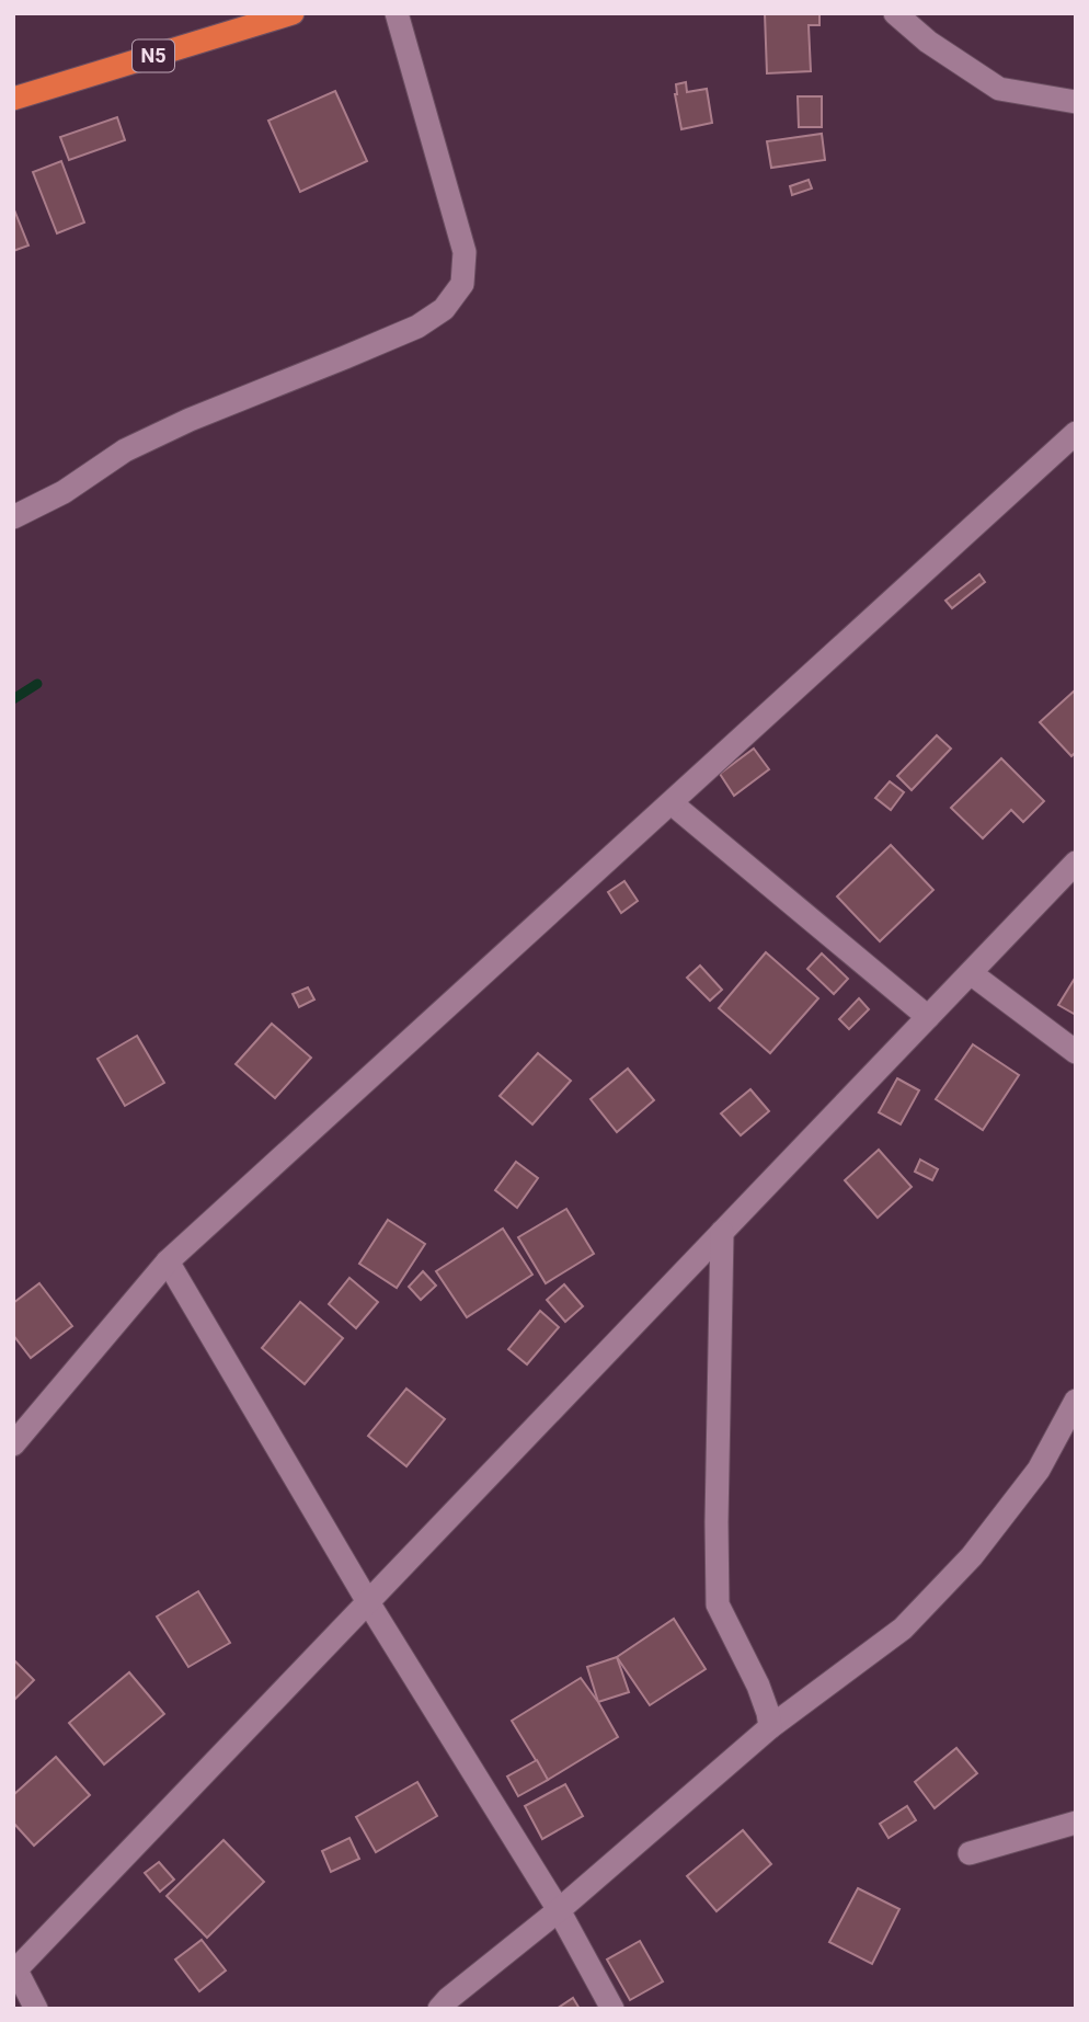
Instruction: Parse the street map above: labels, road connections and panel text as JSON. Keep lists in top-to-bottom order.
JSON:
{
  "streets": {
    "highway": ["N5"]
  }
}
